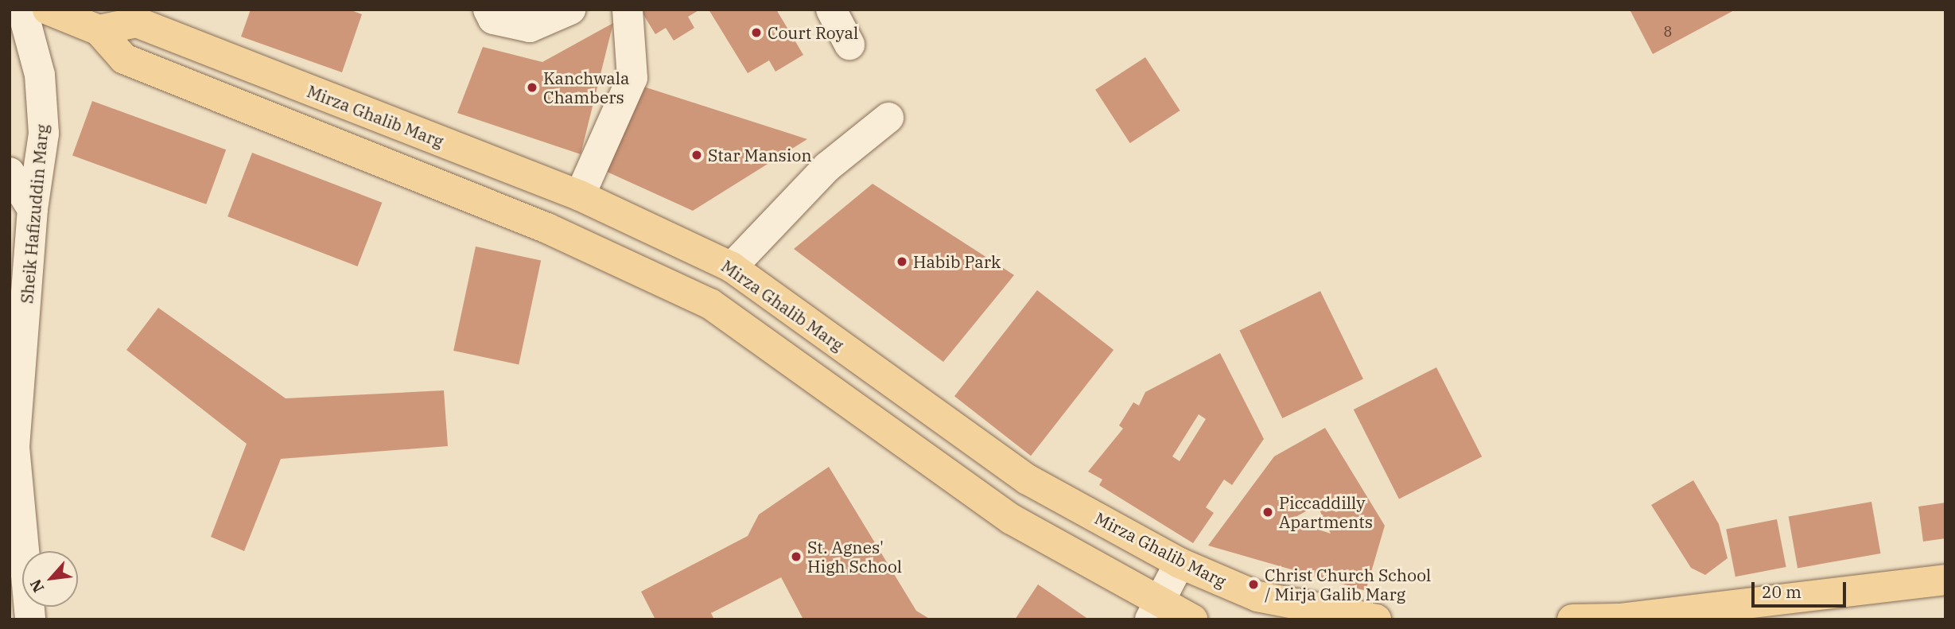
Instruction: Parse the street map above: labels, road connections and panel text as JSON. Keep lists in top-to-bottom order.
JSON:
{
  "streets": {
    "main road": ["Mirza Ghalib Marg"],
    "street": ["Sheik Hafizuddin Marg"]
  },
  "places": [
    "Court Royal",
    "Kanchwala Chambers",
    "Star Mansion",
    "Habib Park",
    "Piccaddilly Apartments",
    "St. Agnes' High School",
    "Christ Church School / Mirja Galib Marg"
  ],
  "house_numbers": ["8"],
  "scale_bar": "20 m",
  "north": "bottom left"
}
